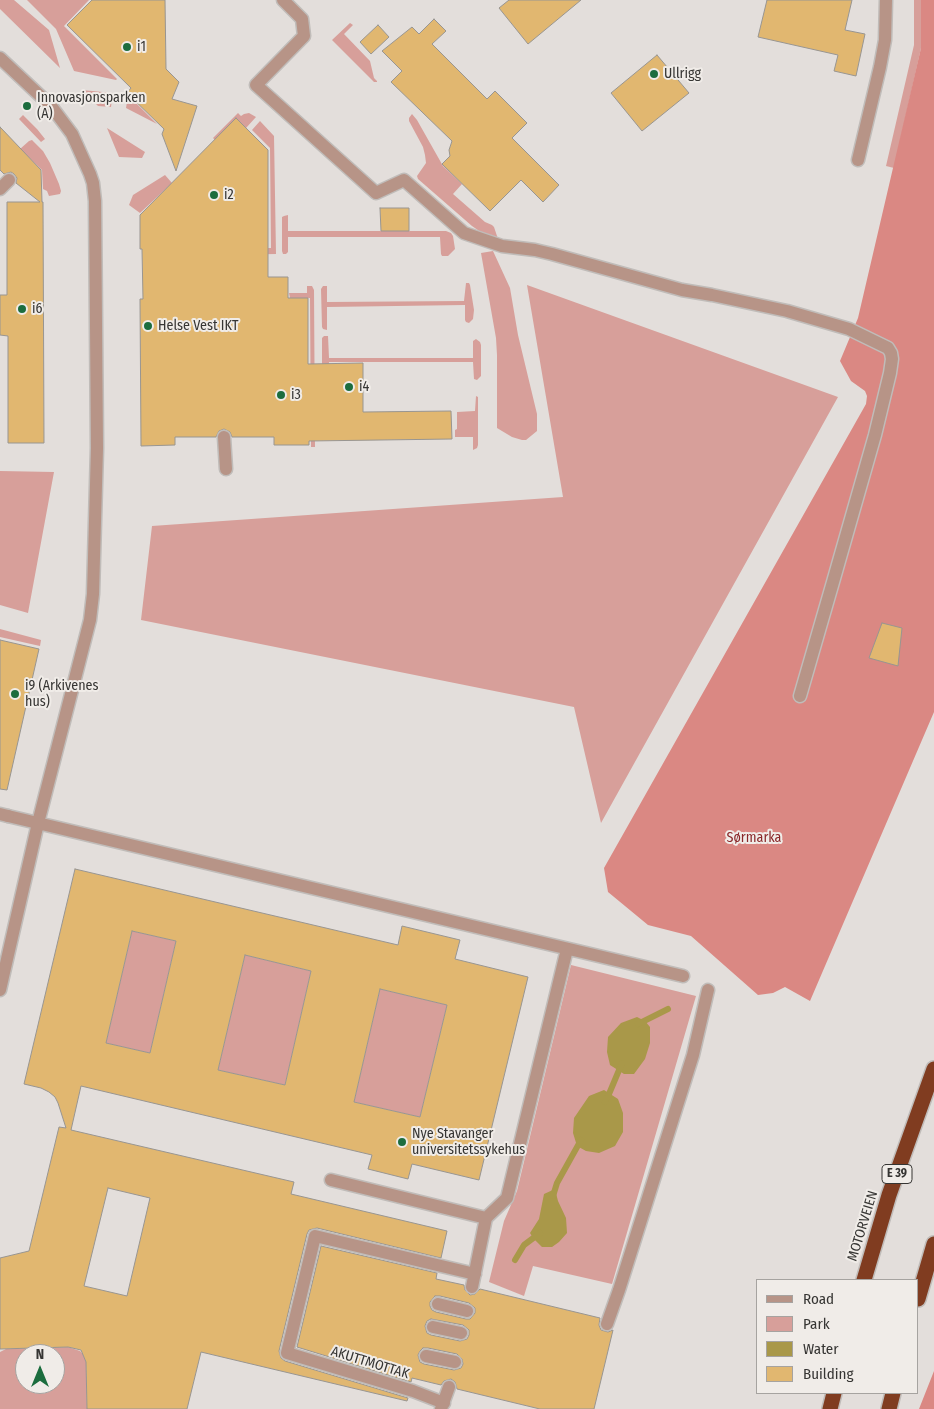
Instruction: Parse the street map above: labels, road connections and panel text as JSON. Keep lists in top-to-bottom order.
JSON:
{
  "streets": {
    "highway": ["E 39", "MOTORVEIEN"],
    "lane": ["AKUTTMOTTAK"]
  },
  "parks": ["Sørmarka"],
  "places": [
    "i1",
    "Ullrigg",
    "Innovasjonsparken (A)",
    "i2",
    "i6",
    "Helse Vest IKT",
    "i4",
    "i3",
    "i9 (Arkivenes hus)",
    "Nye Stavanger universitetssykehus"
  ],
  "legend": [
    "Road",
    "Park",
    "Water",
    "Building"
  ],
  "north": "top"
}
